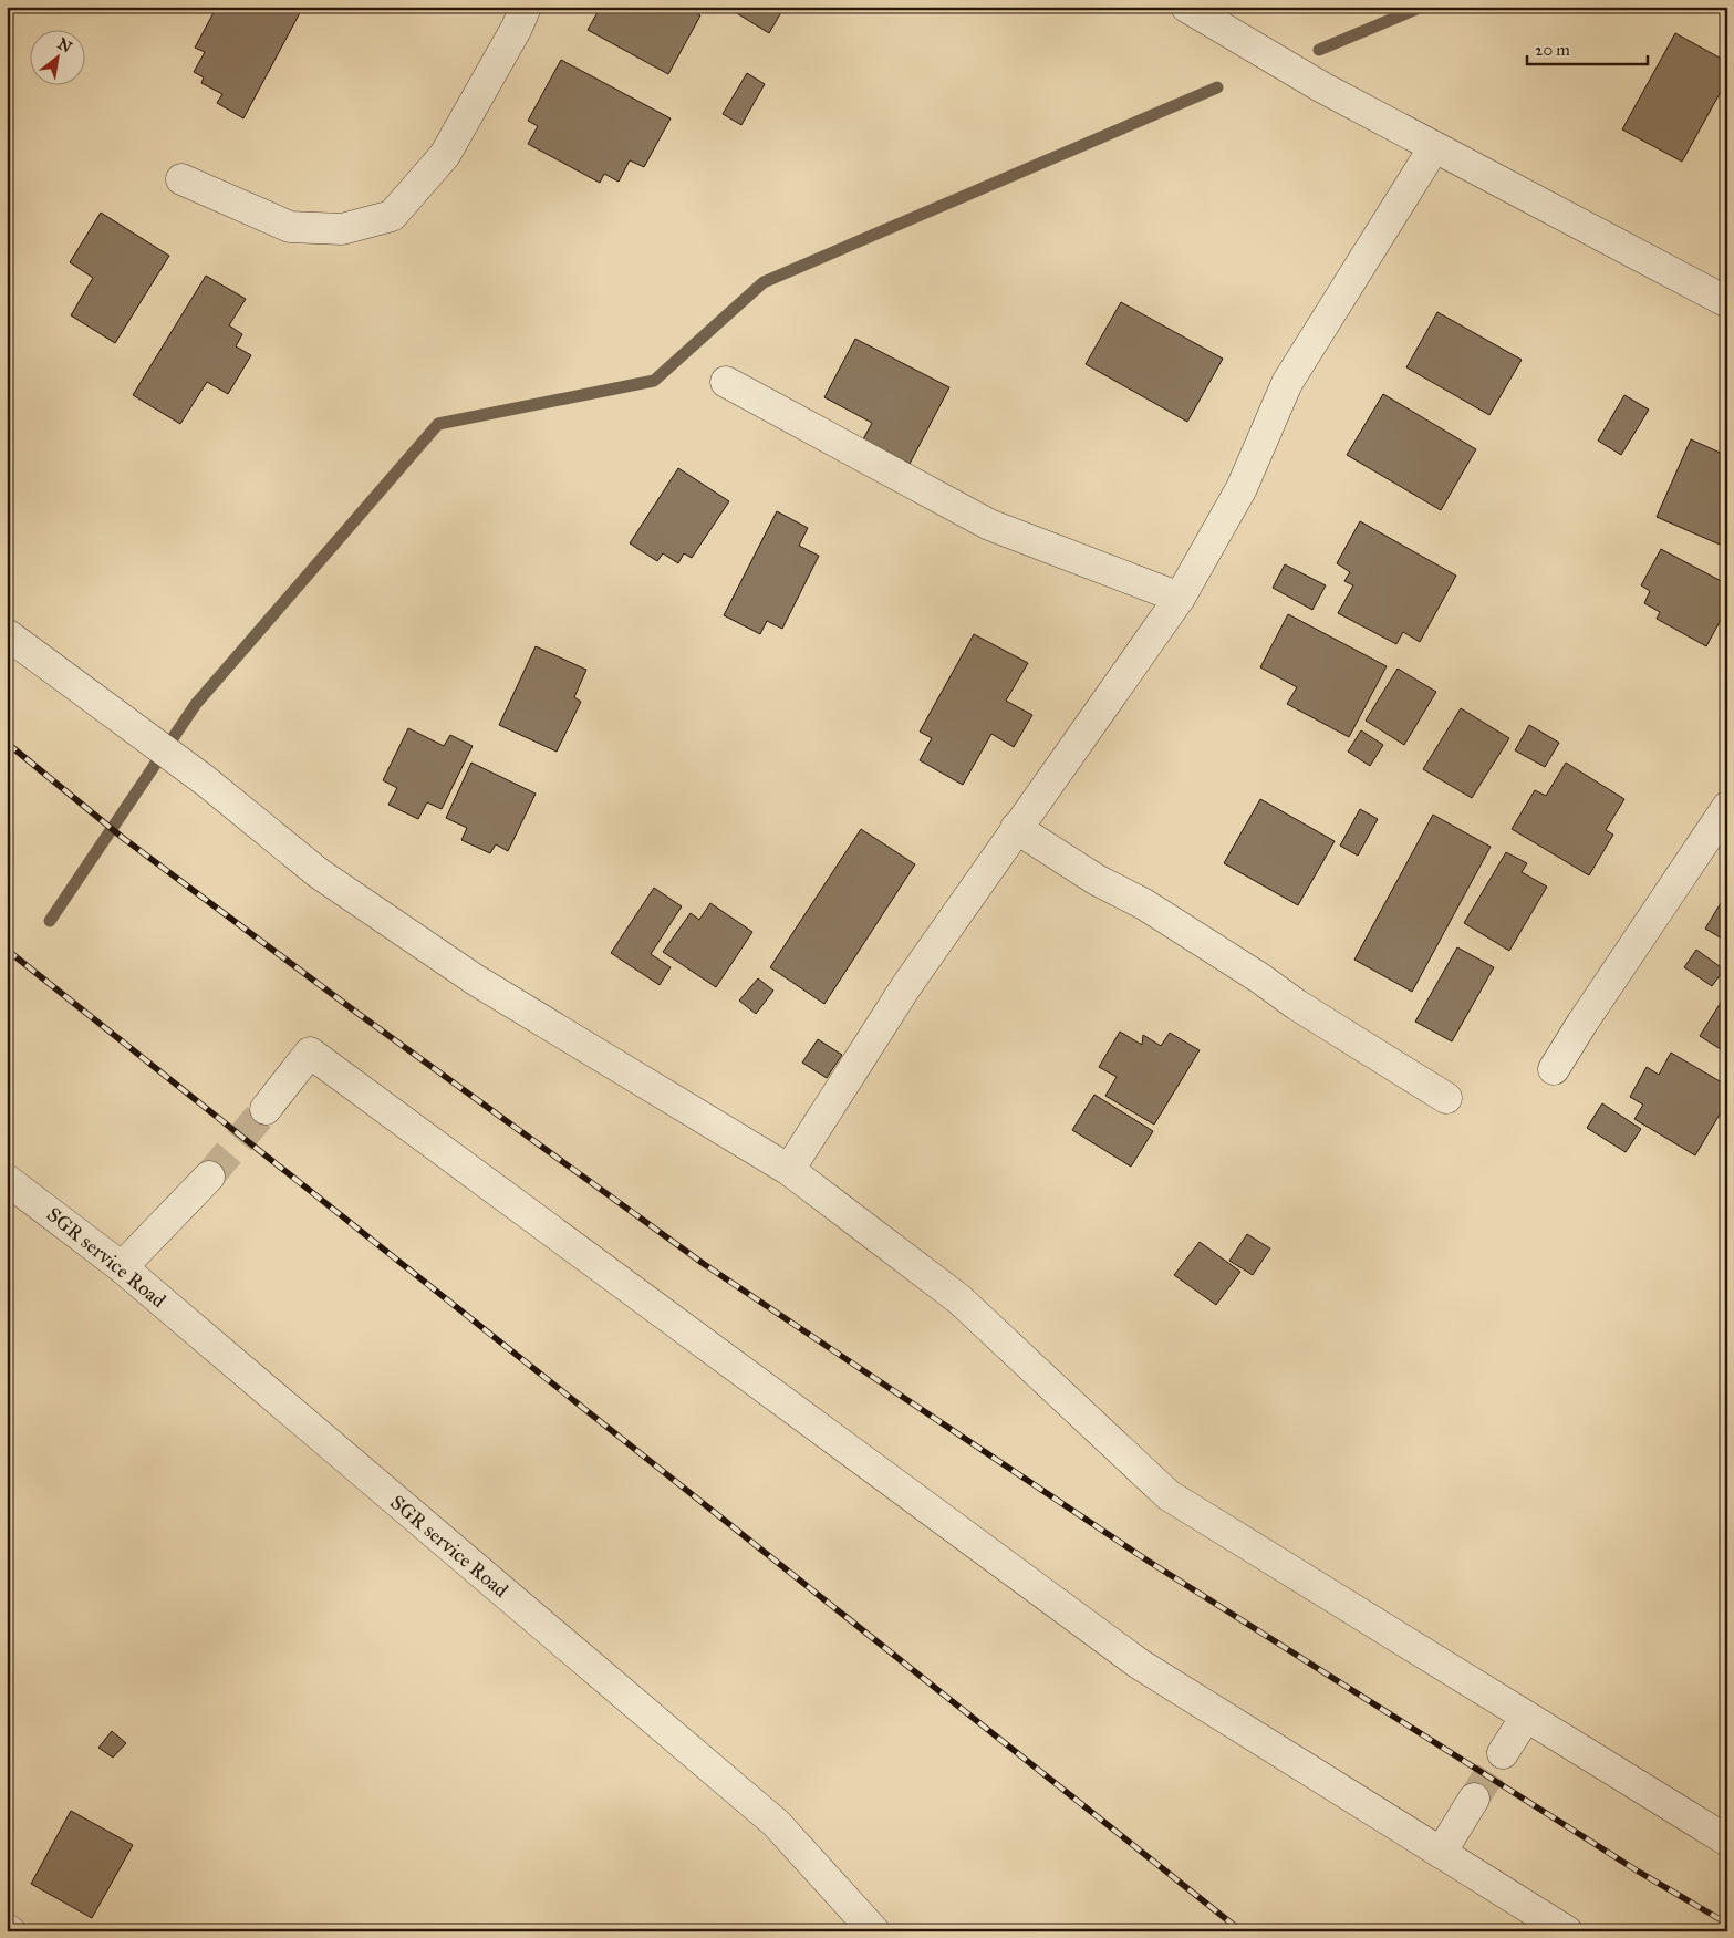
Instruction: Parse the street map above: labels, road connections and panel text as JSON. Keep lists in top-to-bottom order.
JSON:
{
  "streets": {
    "street": ["SGR service Road"]
  },
  "scale_bar": "20 m",
  "north": "top right"
}
